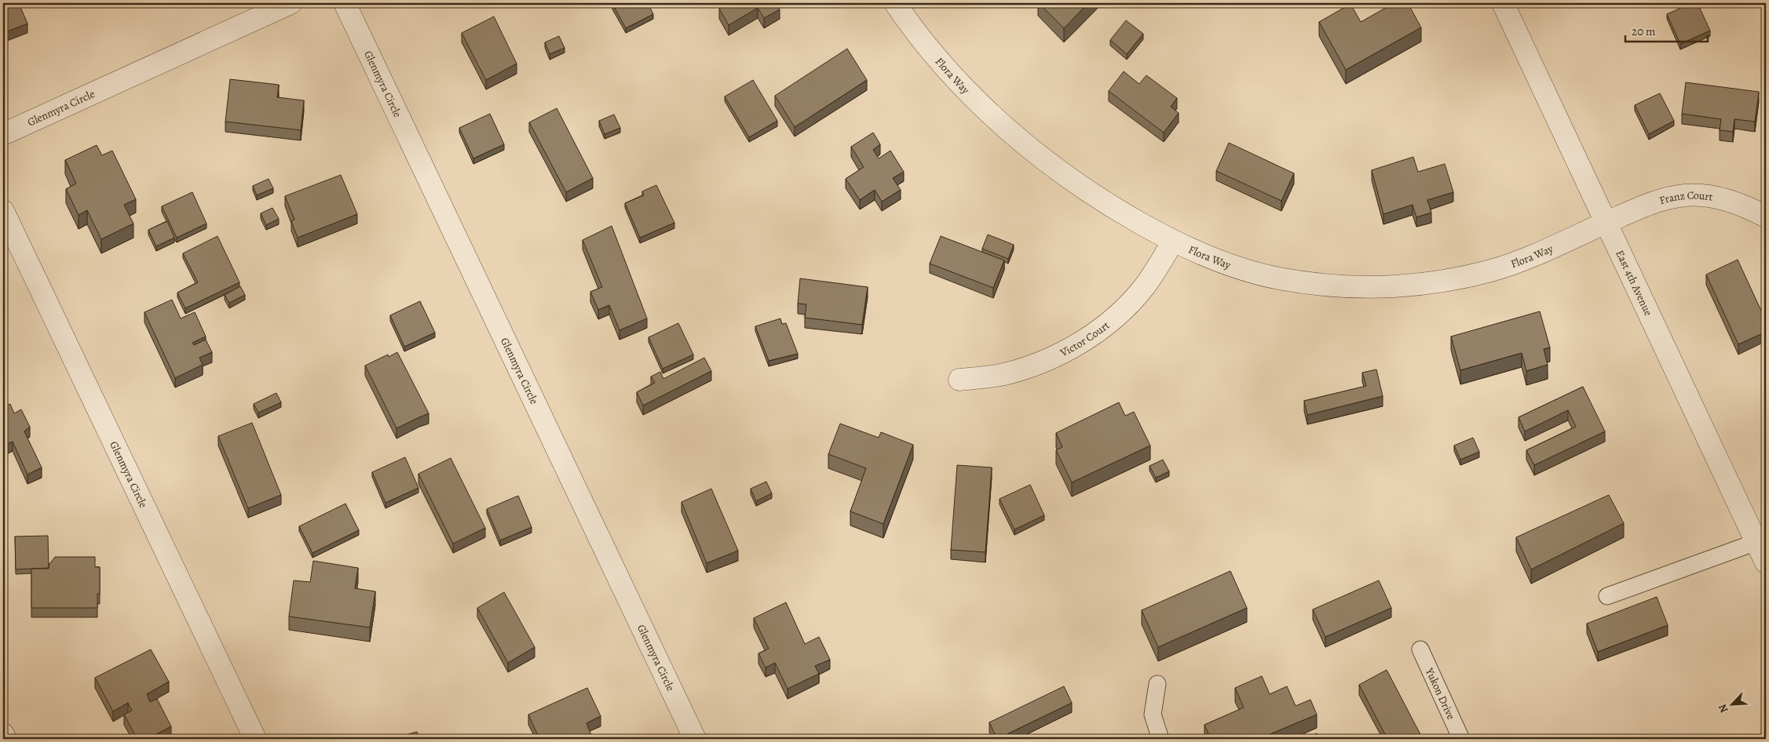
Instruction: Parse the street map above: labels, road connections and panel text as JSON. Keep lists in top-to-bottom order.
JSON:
{
  "streets": {
    "street": [
      "Flora Way",
      "Glenmyra Circle",
      "Franz Court",
      "East 4th Avenue",
      "Victor Court"
    ],
    "lane": ["Yukon Drive"]
  },
  "crossings": [
    ["Flora Way", "Franz Court"],
    ["Flora Way", "East 4th Avenue"],
    ["Flora Way", "Victor Court"],
    ["Franz Court", "East 4th Avenue"]
  ],
  "scale_bar": "20 m",
  "north": "bottom left"
}
